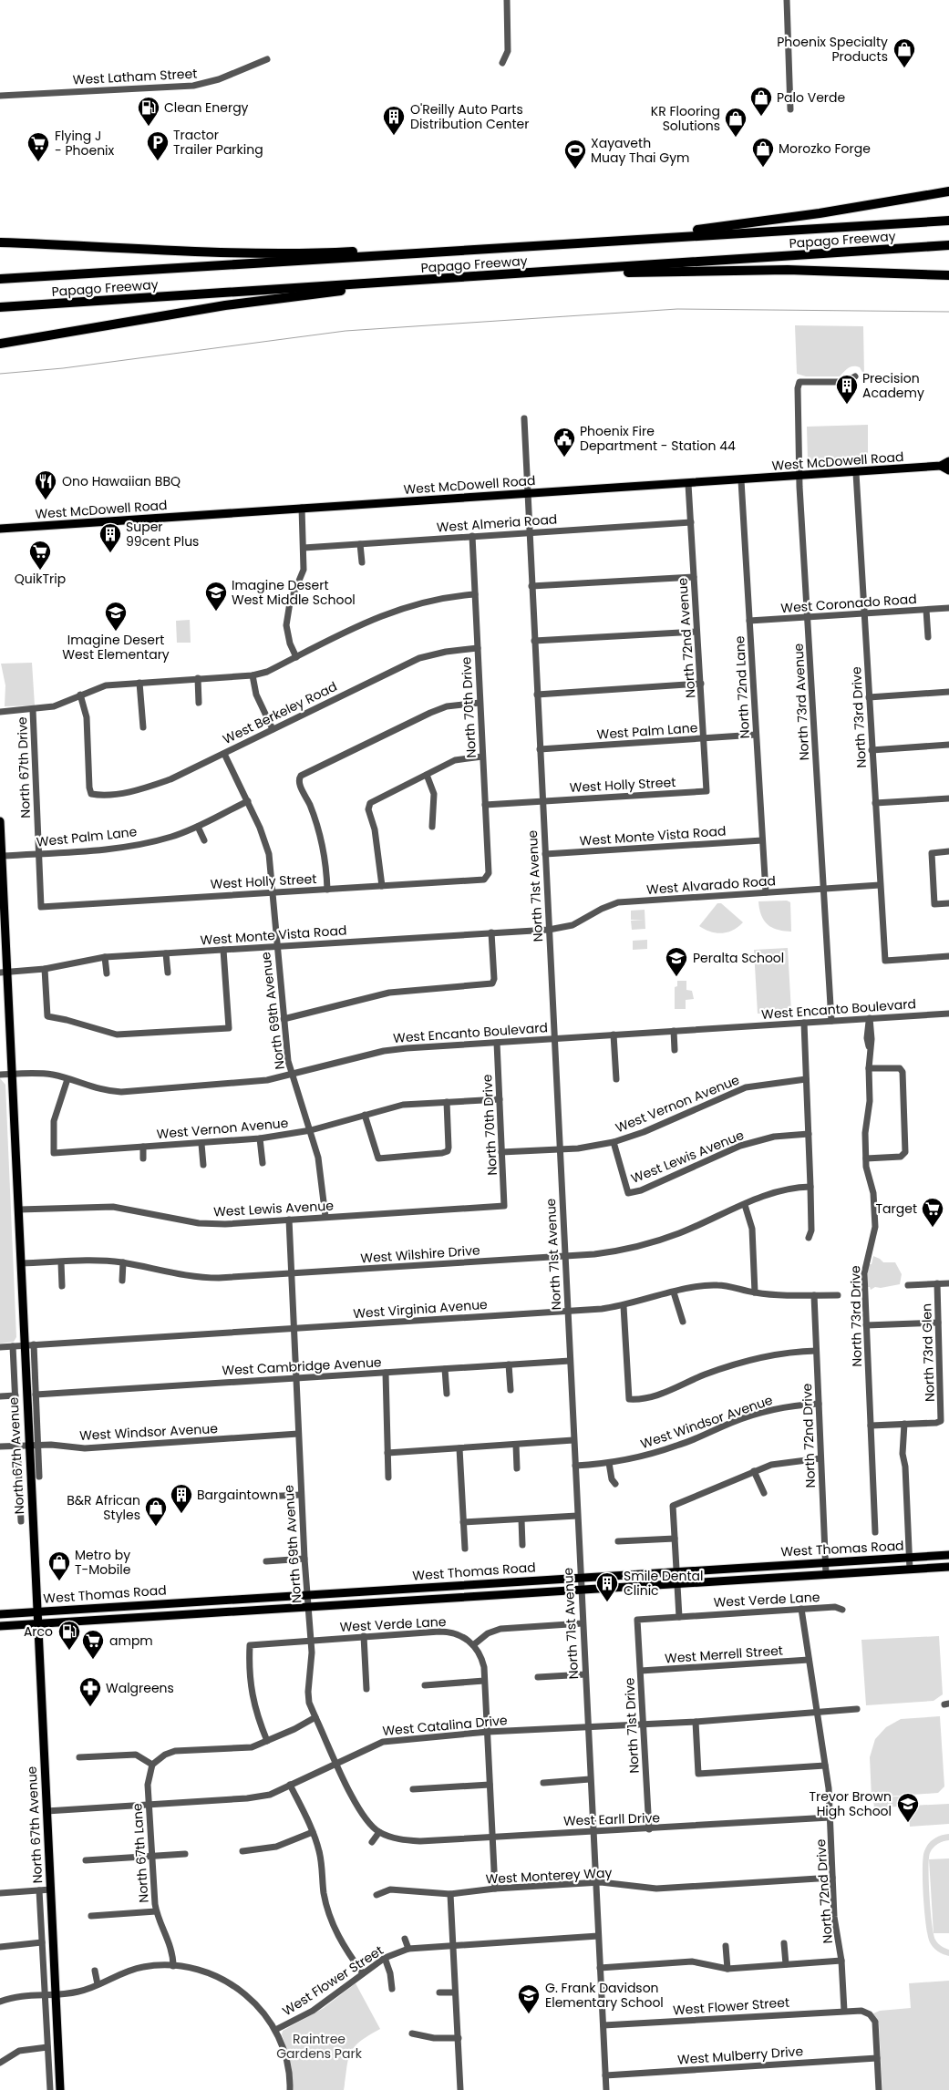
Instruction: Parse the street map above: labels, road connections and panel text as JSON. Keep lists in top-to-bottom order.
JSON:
{
  "streets": {
    "highway": ["Papago Freeway"],
    "main road": ["West McDowell Road", "North 67th Avenue", "West Thomas Road"],
    "street": [
      "West Latham Street",
      "West Almeria Road",
      "West Coronado Road",
      "North 72nd Avenue",
      "North 72nd Lane",
      "North 73rd Avenue",
      "North 70th Drive",
      "West Berkeley Road",
      "North 73rd Drive",
      "West Palm Lane",
      "North 67th Drive",
      "West Holly Street",
      "West Monte Vista Road",
      "West Alvarado Road",
      "North 71st Avenue",
      "West Encanto Boulevard",
      "North 69th Avenue",
      "West Vernon Avenue",
      "West Lewis Avenue",
      "West Wilshire Drive",
      "West Virginia Avenue",
      "North 73rd Glen",
      "West Cambridge Avenue",
      "West Windsor Avenue",
      "North 72nd Drive",
      "West Verde Lane",
      "West Merrell Street",
      "West Catalina Drive",
      "North 71st Drive",
      "West Earll Drive",
      "North 67th Lane",
      "West Monterey Way",
      "West Flower Street",
      "West Mulberry Drive"
    ]
  },
  "crossings": [
    ["West McDowell Road", "North 72nd Avenue"],
    ["West McDowell Road", "North 72nd Lane"],
    ["West McDowell Road", "North 73rd Avenue"],
    ["West McDowell Road", "North 73rd Drive"],
    ["West McDowell Road", "North 71st Avenue"],
    ["West Almeria Road", "North 72nd Avenue"],
    ["West Almeria Road", "North 70th Drive"],
    ["West Almeria Road", "North 71st Avenue"],
    ["West Coronado Road", "North 72nd Lane"],
    ["West Coronado Road", "North 73rd Avenue"],
    ["West Coronado Road", "North 73rd Drive"],
    ["North 72nd Avenue", "West Palm Lane"],
    ["North 72nd Avenue", "West Holly Street"],
    ["North 72nd Lane", "West Palm Lane"],
    ["North 72nd Lane", "West Monte Vista Road"],
    ["North 72nd Lane", "West Alvarado Road"],
    ["North 73rd Avenue", "West Alvarado Road"],
    ["North 73rd Avenue", "West Encanto Boulevard"],
    ["North 70th Drive", "West Berkeley Road"],
    ["North 70th Drive", "West Holly Street"],
    ["North 70th Drive", "West Encanto Boulevard"],
    ["North 70th Drive", "West Vernon Avenue"],
    ["North 70th Drive", "West Lewis Avenue"],
    ["West Berkeley Road", "North 69th Avenue"],
    ["North 73rd Drive", "West Alvarado Road"],
    ["North 73rd Drive", "West Encanto Boulevard"],
    ["West Palm Lane", "North 67th Drive"],
    ["West Palm Lane", "North 71st Avenue"],
    ["West Palm Lane", "North 69th Avenue"],
    ["West Palm Lane", "North 67th Avenue"],
    ["North 67th Drive", "West Holly Street"],
    ["West Holly Street", "North 71st Avenue"],
    ["West Holly Street", "North 69th Avenue"],
    ["West Monte Vista Road", "West Alvarado Road"],
    ["West Monte Vista Road", "North 71st Avenue"],
    ["West Monte Vista Road", "North 69th Avenue"],
    ["West Monte Vista Road", "North 67th Avenue"],
    ["West Alvarado Road", "North 71st Avenue"],
    ["North 71st Avenue", "West Encanto Boulevard"],
    ["North 71st Avenue", "West Vernon Avenue"],
    ["North 71st Avenue", "West Wilshire Drive"],
    ["North 71st Avenue", "West Virginia Avenue"],
    ["North 71st Avenue", "West Cambridge Avenue"],
    ["North 71st Avenue", "West Windsor Avenue"],
    ["North 71st Avenue", "West Thomas Road"],
    ["North 71st Avenue", "West Catalina Drive"],
    ["North 71st Avenue", "West Earll Drive"],
    ["North 71st Avenue", "West Monterey Way"],
    ["North 71st Avenue", "West Flower Street"],
    ["North 71st Avenue", "West Mulberry Drive"],
    ["West Encanto Boulevard", "North 69th Avenue"],
    ["West Encanto Boulevard", "West Vernon Avenue"],
    ["West Encanto Boulevard", "North 67th Avenue"],
    ["North 69th Avenue", "West Vernon Avenue"],
    ["North 69th Avenue", "West Lewis Avenue"],
    ["North 69th Avenue", "West Wilshire Drive"],
    ["North 69th Avenue", "West Virginia Avenue"],
    ["North 69th Avenue", "West Cambridge Avenue"],
    ["North 69th Avenue", "West Windsor Avenue"],
    ["North 69th Avenue", "West Thomas Road"],
    ["North 69th Avenue", "West Verde Lane"],
    ["North 69th Avenue", "West Catalina Drive"],
    ["North 69th Avenue", "West Earll Drive"],
    ["West Vernon Avenue", "West Lewis Avenue"],
    ["West Lewis Avenue", "North 67th Avenue"],
    ["West Wilshire Drive", "North 67th Avenue"],
    ["West Virginia Avenue", "North 72nd Drive"],
    ["West Virginia Avenue", "North 67th Avenue"],
    ["West Cambridge Avenue", "North 67th Avenue"],
    ["West Windsor Avenue", "North 72nd Drive"],
    ["West Windsor Avenue", "North 67th Avenue"],
    ["North 72nd Drive", "West Thomas Road"],
    ["North 72nd Drive", "West Verde Lane"],
    ["North 72nd Drive", "West Merrell Street"],
    ["North 72nd Drive", "West Catalina Drive"],
    ["North 72nd Drive", "West Earll Drive"],
    ["North 72nd Drive", "West Monterey Way"],
    ["North 72nd Drive", "West Flower Street"],
    ["North 67th Avenue", "West Thomas Road"],
    ["North 67th Avenue", "West Catalina Drive"],
    ["North 67th Avenue", "West Flower Street"],
    ["West Verde Lane", "North 71st Drive"],
    ["West Merrell Street", "North 71st Drive"],
    ["West Catalina Drive", "North 71st Drive"],
    ["West Catalina Drive", "North 67th Lane"],
    ["North 71st Drive", "West Earll Drive"],
    ["North 67th Lane", "West Flower Street"],
    ["West Flower Street", "West Mulberry Drive"]
  ],
  "parks": ["Raintree Gardens Park"],
  "places": {
    "shop": [
      "Phoenix Specialty Products",
      "Palo Verde",
      "KR Flooring Solutions",
      "Morozko Forge",
      "B&R African Styles",
      "Metro by T-Mobile"
    ],
    "fuel station": ["Clean Energy", "Arco"],
    "building": [
      "O'Reilly Auto Parts Distribution Center",
      "Precision Academy",
      "Super 99cent Plus",
      "Bargaintown",
      "Smile Dental Clinic"
    ],
    "parking": ["Tractor Trailer Parking"],
    "supermarket": [
      "Flying J - Phoenix",
      "QuikTrip",
      "Target",
      "ampm"
    ],
    "sports": ["Xayaveth Muay Thai Gym"],
    "public building": ["Phoenix Fire Department - Station 44"],
    "restaurant": ["Ono Hawaiian BBQ"],
    "school or university": [
      "Imagine Desert West Middle School",
      "Imagine Desert West Elementary",
      "Peralta School",
      "Trevor Brown High School",
      "G. Frank Davidson Elementary School"
    ],
    "pharmacy": ["Walgreens"]
  }
}
